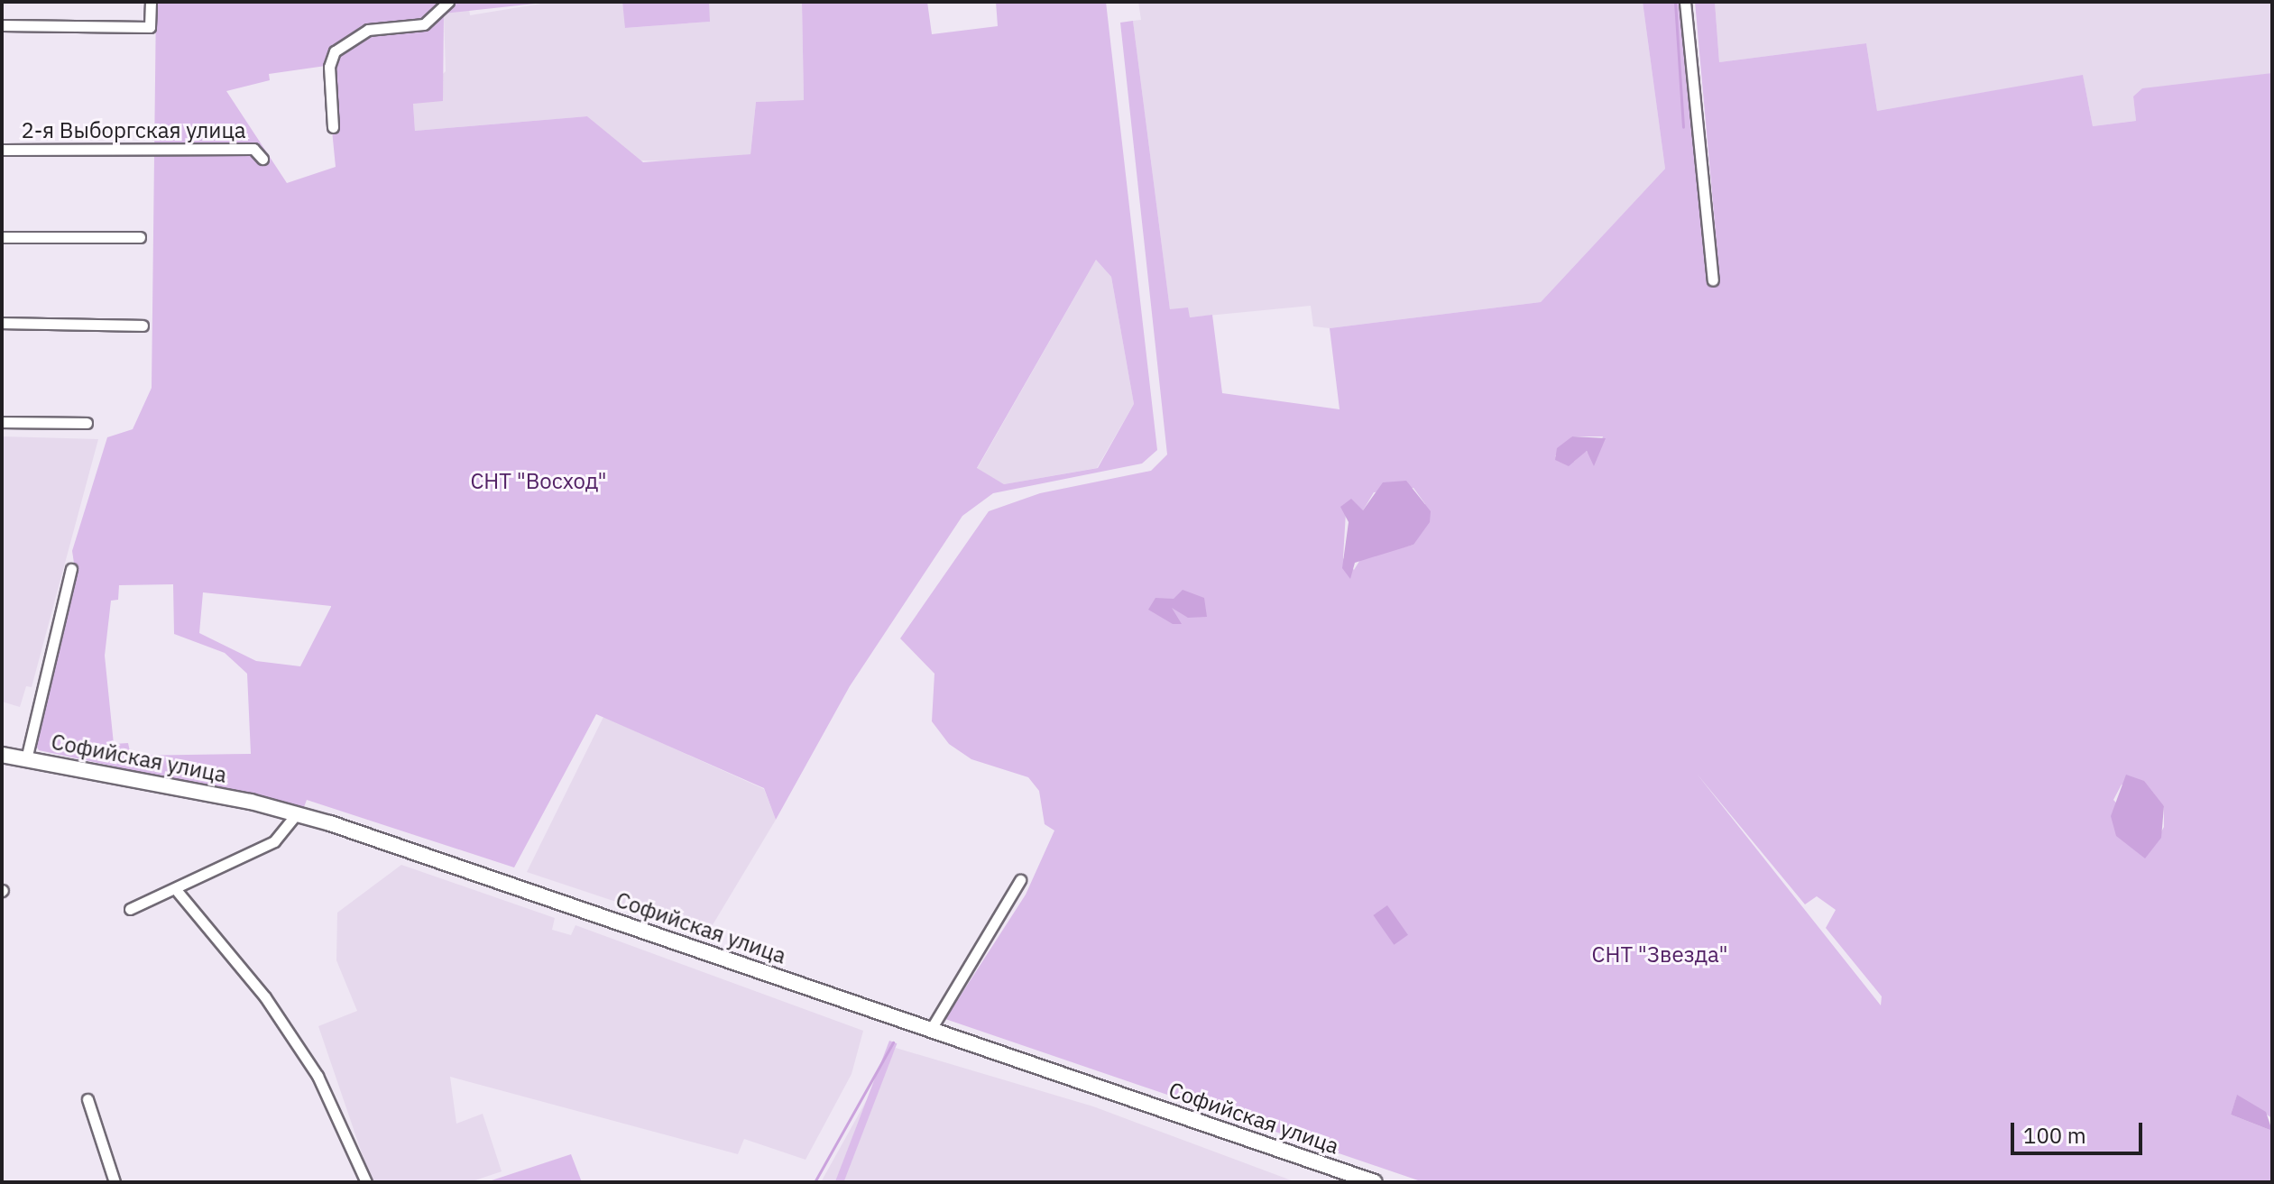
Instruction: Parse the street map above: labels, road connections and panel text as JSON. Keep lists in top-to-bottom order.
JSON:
{
  "streets": {
    "main road": ["Софийская улица"],
    "street": ["2-я Выборгская улица"]
  },
  "parks": ["СНТ \"Восход\"", "СНТ \"Звезда\""],
  "scale_bar": "100 m"
}
